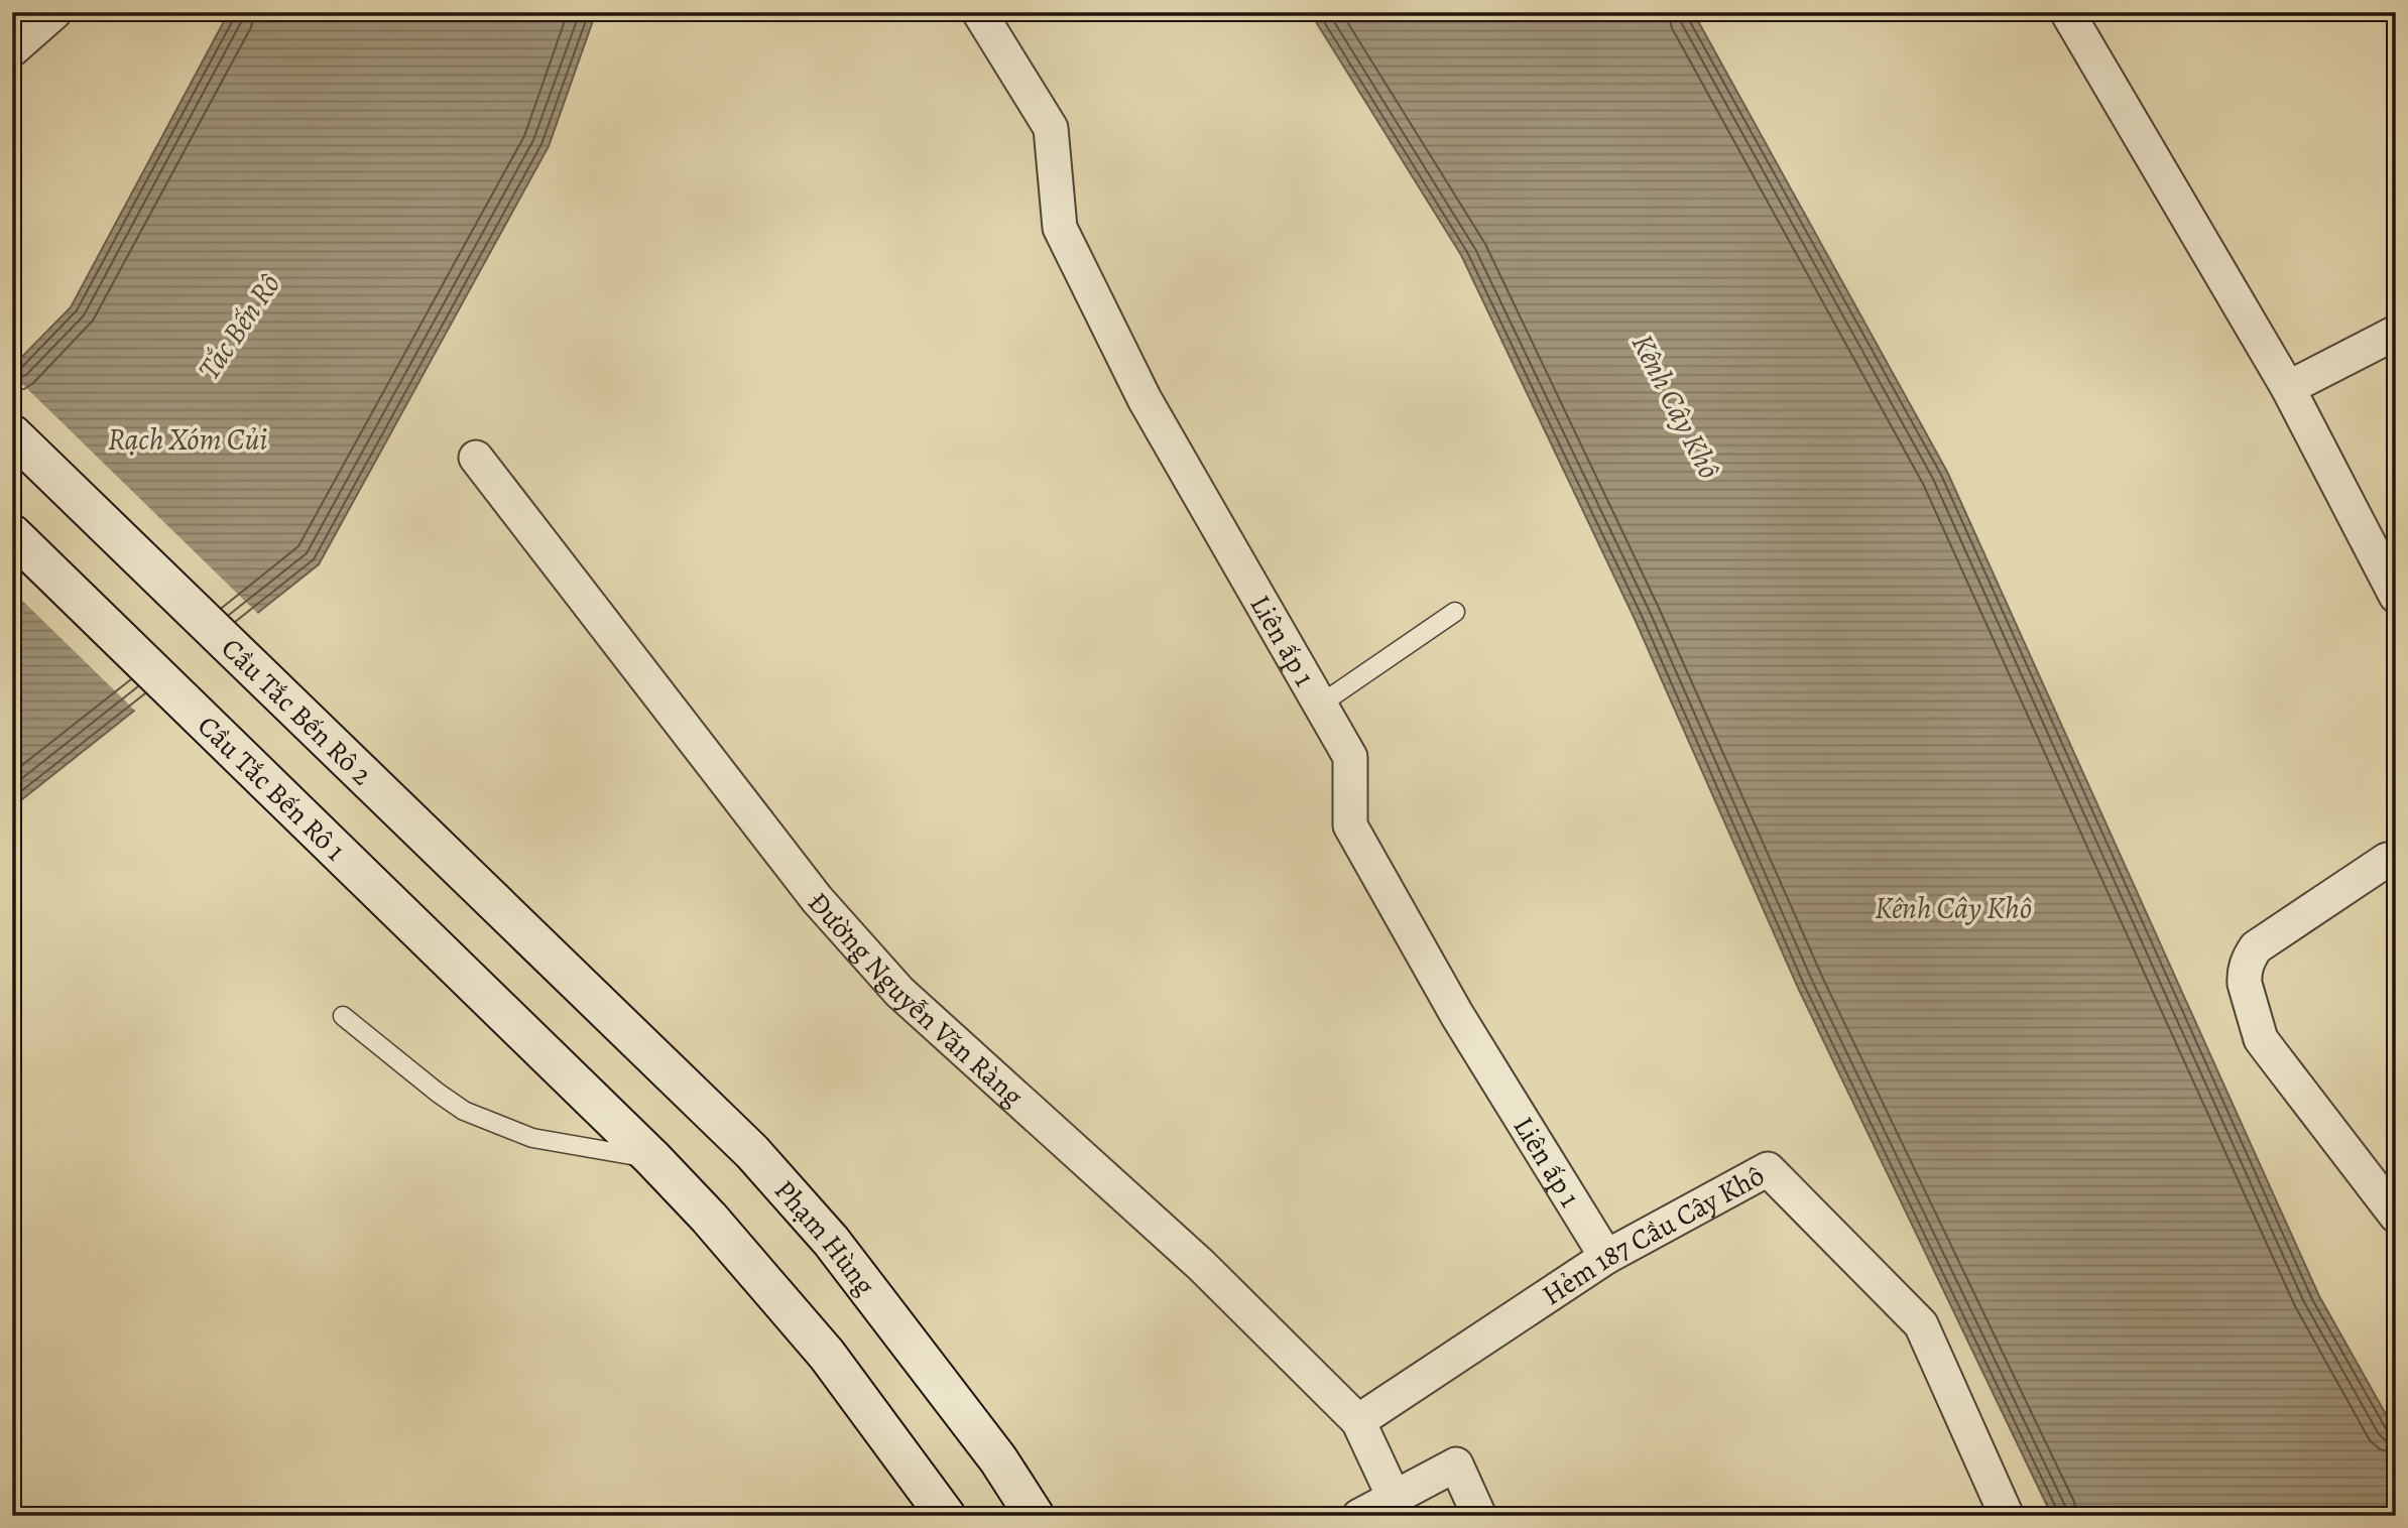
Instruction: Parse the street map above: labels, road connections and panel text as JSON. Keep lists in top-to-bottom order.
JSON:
{
  "streets": {
    "main road": ["Cầu Tắc Bến Rô 2", "Cầu Tắc Bến Rô 1", "Phạm Hùng"],
    "street": ["Liên ấp 1", "Đường Nguyễn Văn Ràng", "Hẻm 187 Cầu Cây Khô"]
  },
  "crossings": [
    ["Liên ấp 1", "Hẻm 187 Cầu Cây Khô"],
    ["Cầu Tắc Bến Rô 2", "Phạm Hùng"],
    ["Đường Nguyễn Văn Ràng", "Hẻm 187 Cầu Cây Khô"]
  ],
  "water": ["Tắc Bến Rô", "Kênh Cây Khô", "Rạch Xóm Củi"]
}
